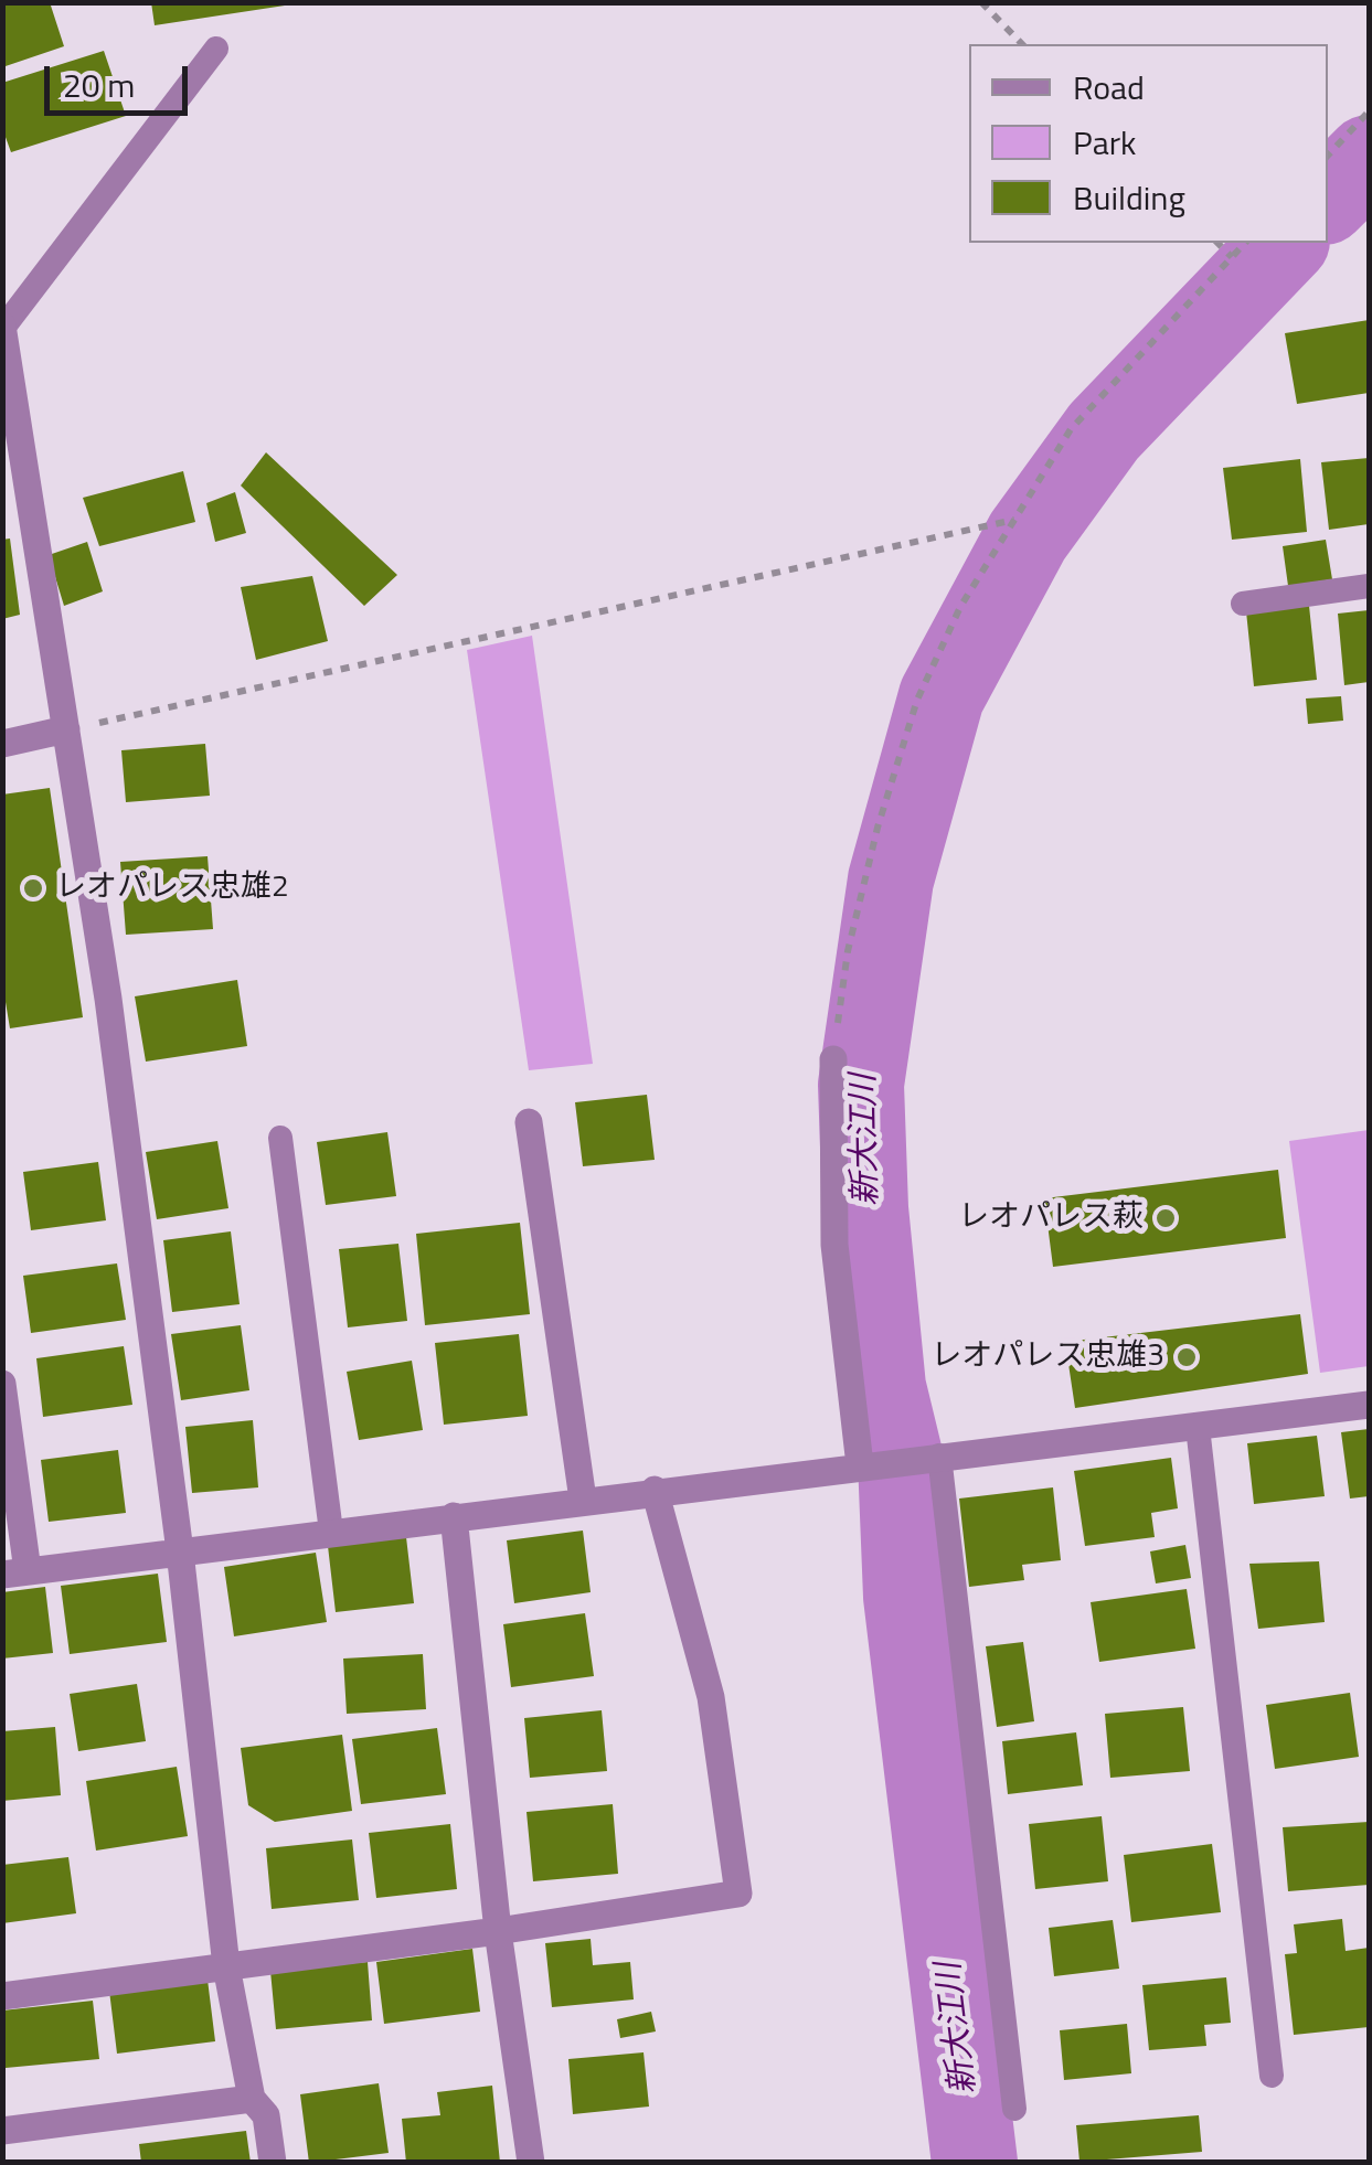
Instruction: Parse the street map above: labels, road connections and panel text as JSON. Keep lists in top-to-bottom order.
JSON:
{
  "water": ["新大江川"],
  "places": ["レオパレス忠雄2", "レオパレス萩", "レオパレス忠雄3"],
  "legend": ["Road", "Park", "Building"],
  "scale_bar": "20 m"
}
